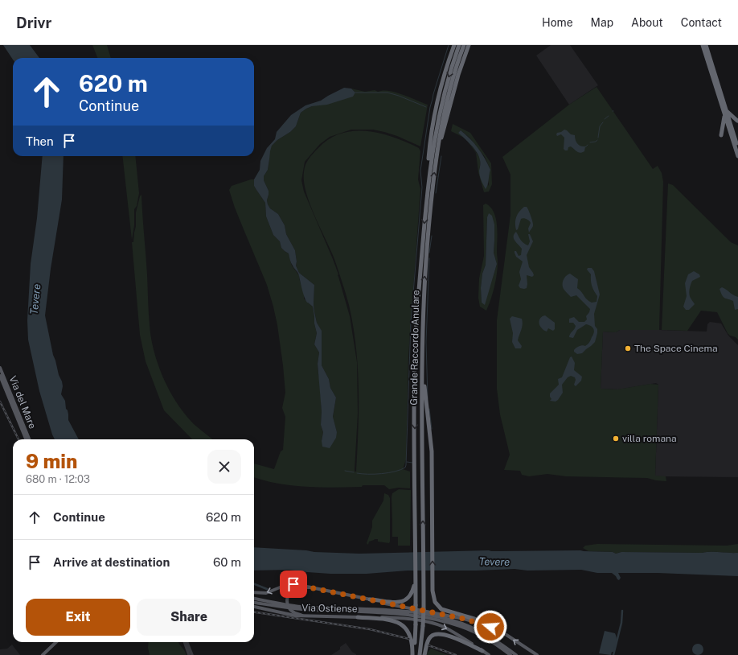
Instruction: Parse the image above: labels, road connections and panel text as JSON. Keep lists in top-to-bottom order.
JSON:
{
  "streets": {
    "highway": ["Grande Raccordo Anulare"],
    "main road": ["Via del Mare", "Via Ostiense"]
  },
  "water": ["Tevere"],
  "places": ["The Space Cinema", "villa romana"],
  "page": {
    "header": "Drivr",
    "nav": [
      "Home",
      "Map",
      "About",
      "Contact"
    ],
    "turn": ["620 m", "Continue"],
    "then": "Then",
    "heading": ["9 min", "680 m · 12:03"],
    "list": [
      {
        "name": "Continue",
        "value": "620 m"
      },
      {
        "name": "Arrive at destination",
        "value": "60 m"
      }
    ],
    "buttons": ["Exit", "Share"]
  }
}
